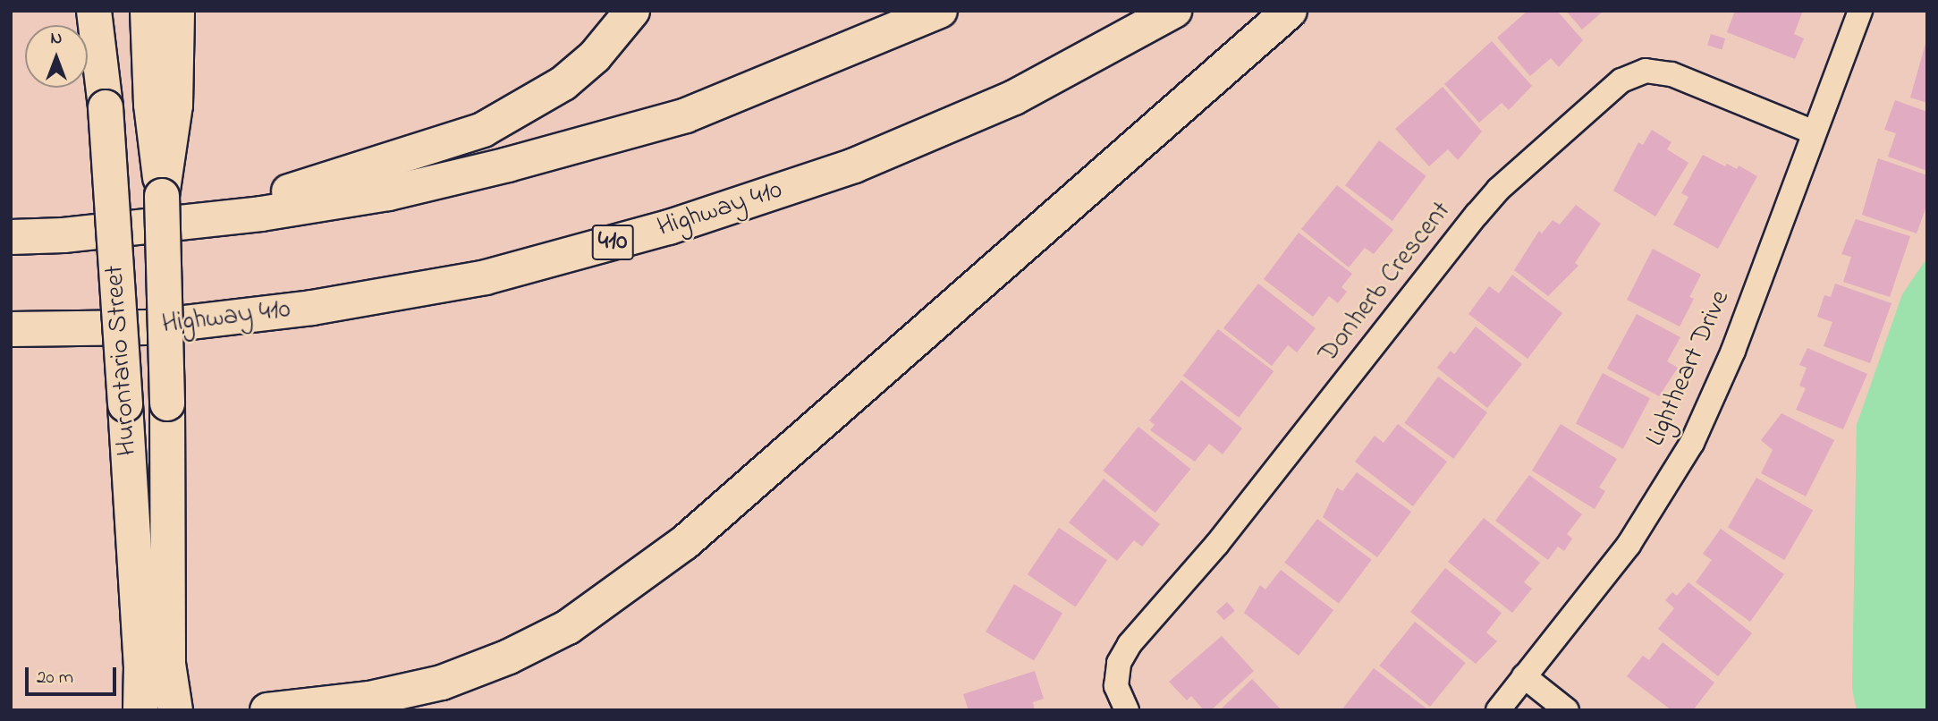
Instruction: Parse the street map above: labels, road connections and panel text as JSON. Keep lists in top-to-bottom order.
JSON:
{
  "streets": {
    "main road": ["Highway 410", "410", "Hurontario Street"],
    "street": ["Donherb Crescent", "Lightheart Drive"]
  },
  "crossings": [
    ["Donherb Crescent", "Lightheart Drive"]
  ],
  "scale_bar": "20 m",
  "north": "top"
}
